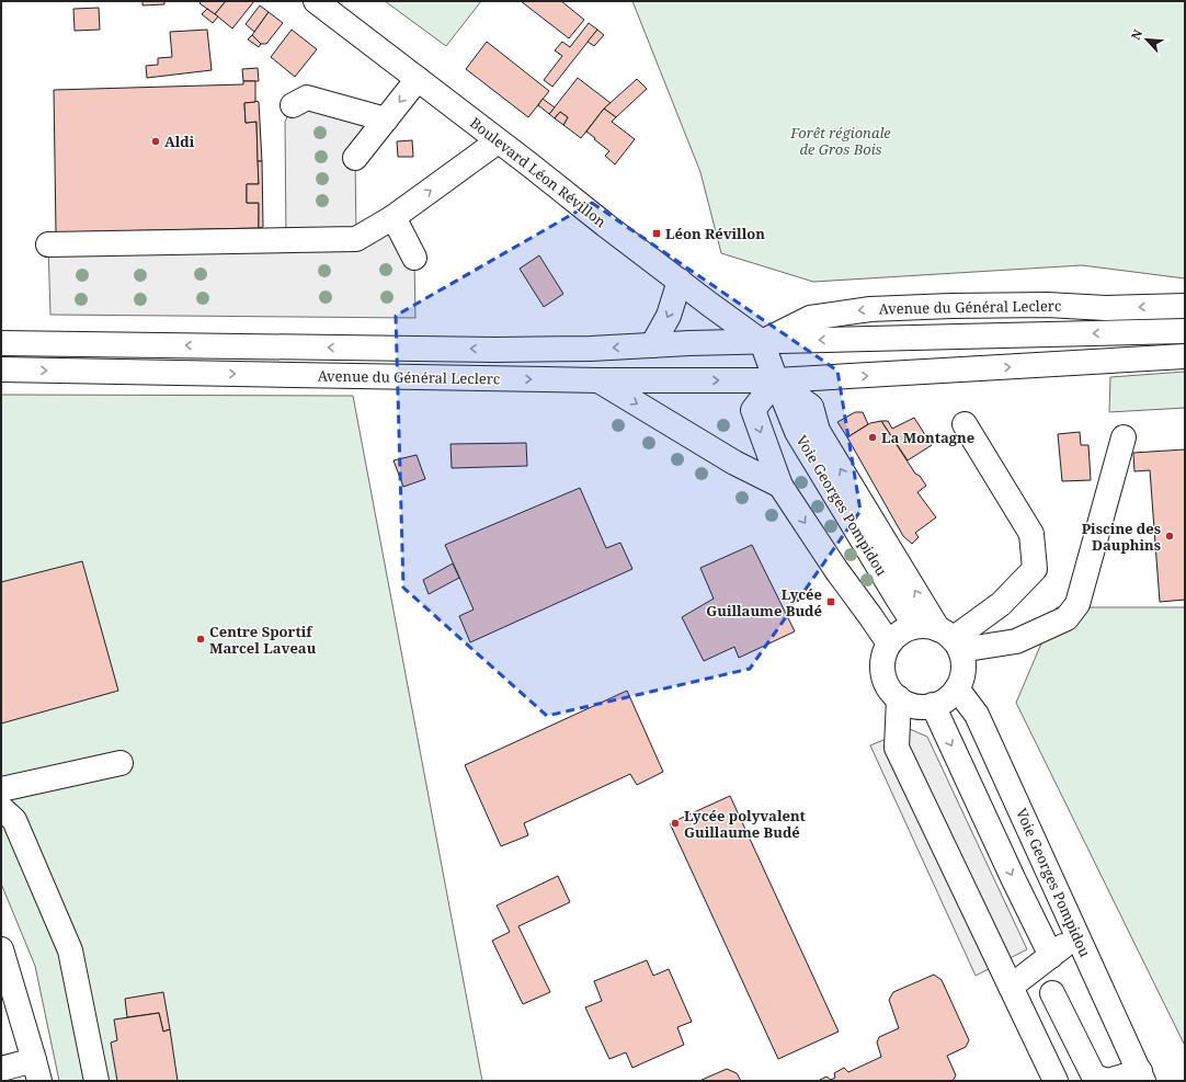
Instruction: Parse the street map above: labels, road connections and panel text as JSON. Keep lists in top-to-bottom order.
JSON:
{
  "streets": {
    "main road": ["Boulevard Léon Révillon", "Avenue du Général Leclerc", "Voie Georges Pompidou"]
  },
  "crossings": [
    ["Boulevard Léon Révillon", "Avenue du Général Leclerc"],
    ["Avenue du Général Leclerc", "Voie Georges Pompidou"]
  ],
  "parks": ["Forêt régionale de Gros Bois"],
  "places": {
    "other": [
      "Aldi",
      "La Montagne",
      "Piscine des Dauphins",
      "Centre Sportif Marcel Laveau",
      "Lycée polyvalent Guillaume Budé"
    ],
    "transit": ["Léon Révillon", "Lycée Guillaume Budé"]
  },
  "north": "top left"
}
